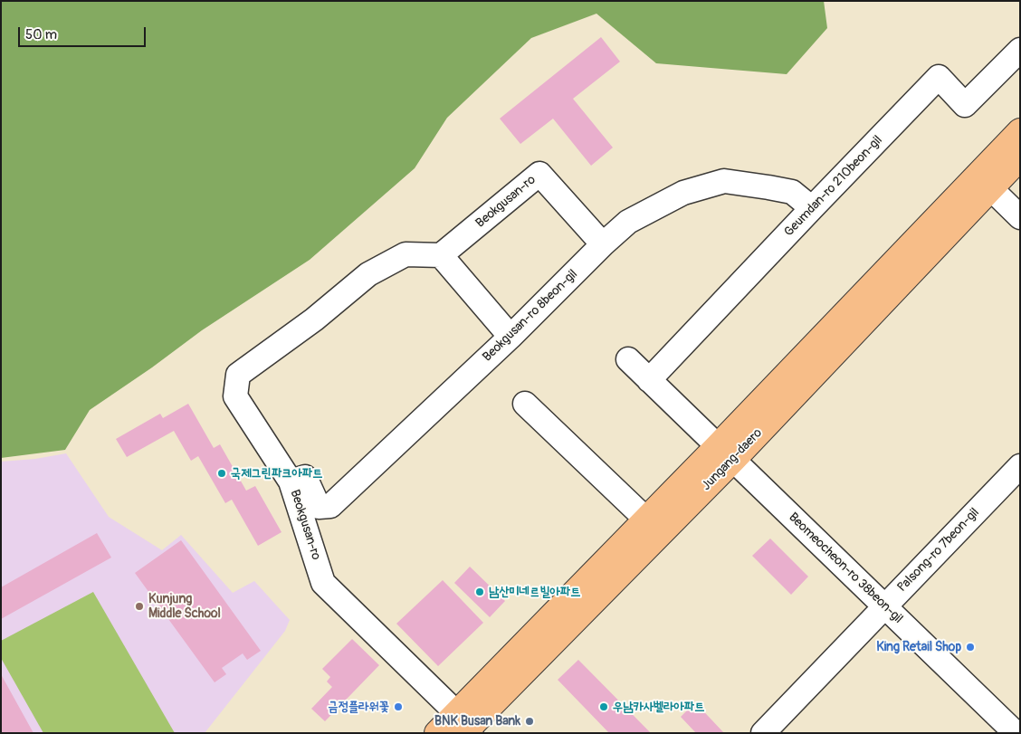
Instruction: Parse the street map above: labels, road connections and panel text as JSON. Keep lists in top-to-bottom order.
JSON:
{
  "streets": {
    "main road": ["Jungang-daero"],
    "street": [
      "Geumdan-ro 210beon-gil",
      "Beokgusan-ro",
      "Beokgusan-ro 8beon-gil",
      "Palsong-ro 7beon-gil",
      "Beomeocheon-ro 38beon-gil"
    ]
  },
  "crossings": [
    ["Geumdan-ro 210beon-gil", "Beokgusan-ro 8beon-gil"],
    ["Geumdan-ro 210beon-gil", "Jungang-daero"],
    ["Beokgusan-ro", "Beokgusan-ro 8beon-gil"],
    ["Beokgusan-ro", "Jungang-daero"],
    ["Jungang-daero", "Beomeocheon-ro 38beon-gil"],
    ["Palsong-ro 7beon-gil", "Beomeocheon-ro 38beon-gil"]
  ],
  "places": [
    "국제그린파크아파트",
    "남산미네르빌아파트",
    "Kunjung Middle School",
    "King Retail Shop",
    "금정플라워꽃",
    "우남카사벨라아파트",
    "BNK Busan Bank"
  ],
  "scale_bar": "50 m"
}
